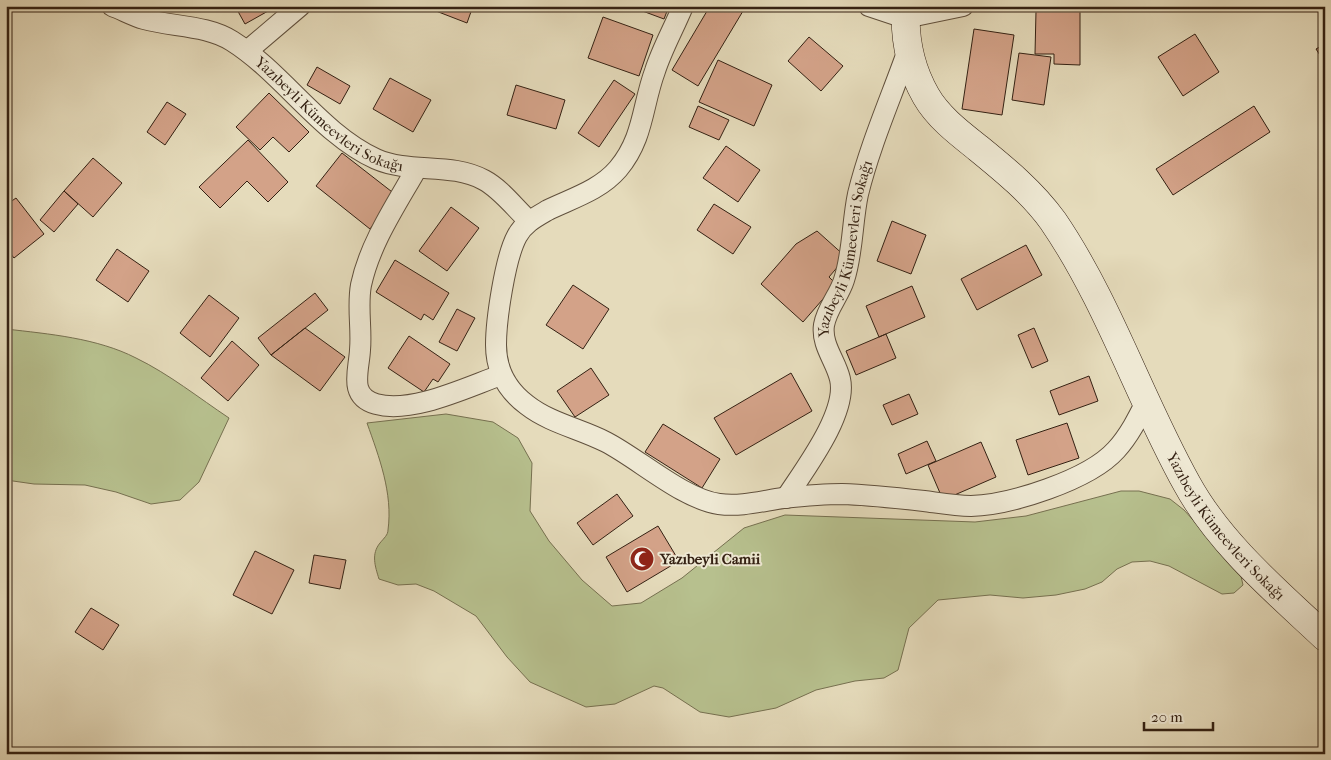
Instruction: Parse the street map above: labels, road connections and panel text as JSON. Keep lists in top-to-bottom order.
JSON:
{
  "streets": {
    "street": ["Yazıbeyli Kümeevleri Sokağı"]
  },
  "places": {
    "mosque": ["Yazıbeyli Camii"]
  },
  "scale_bar": "20 m"
}
